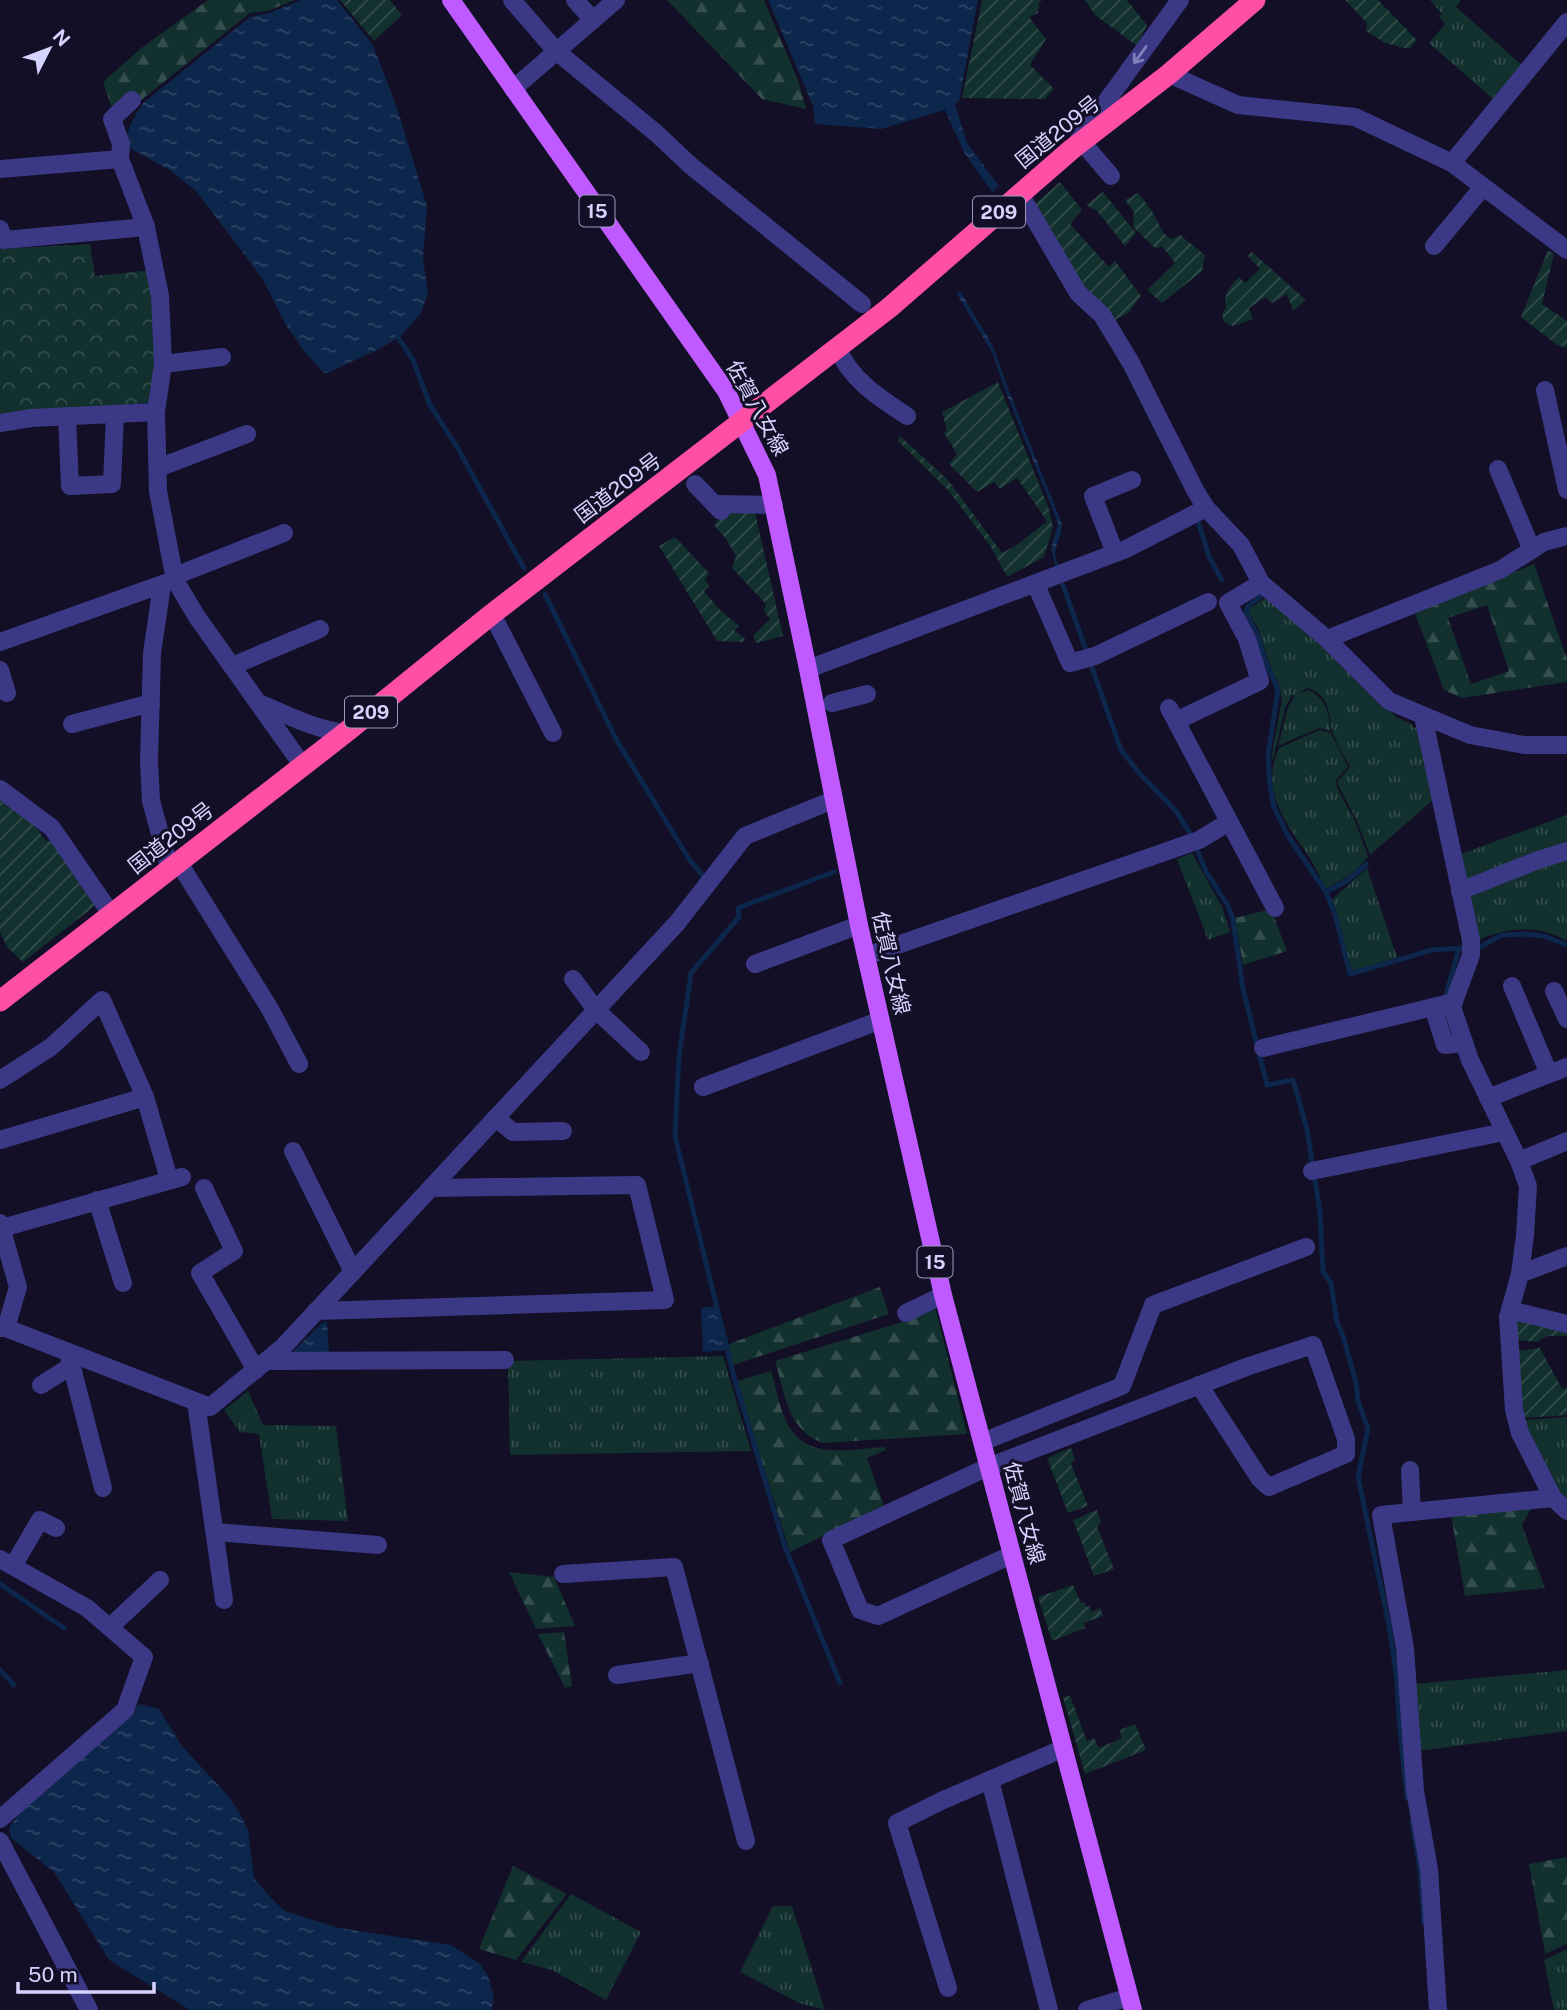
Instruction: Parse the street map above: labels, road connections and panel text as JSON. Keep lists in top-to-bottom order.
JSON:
{
  "streets": {
    "highway": ["国道209号", "209"],
    "main road": ["15", "佐賀八女線"]
  },
  "crossings": [
    ["国道209号", "佐賀八女線"]
  ],
  "scale_bar": "50 m",
  "north": "top right"
}
